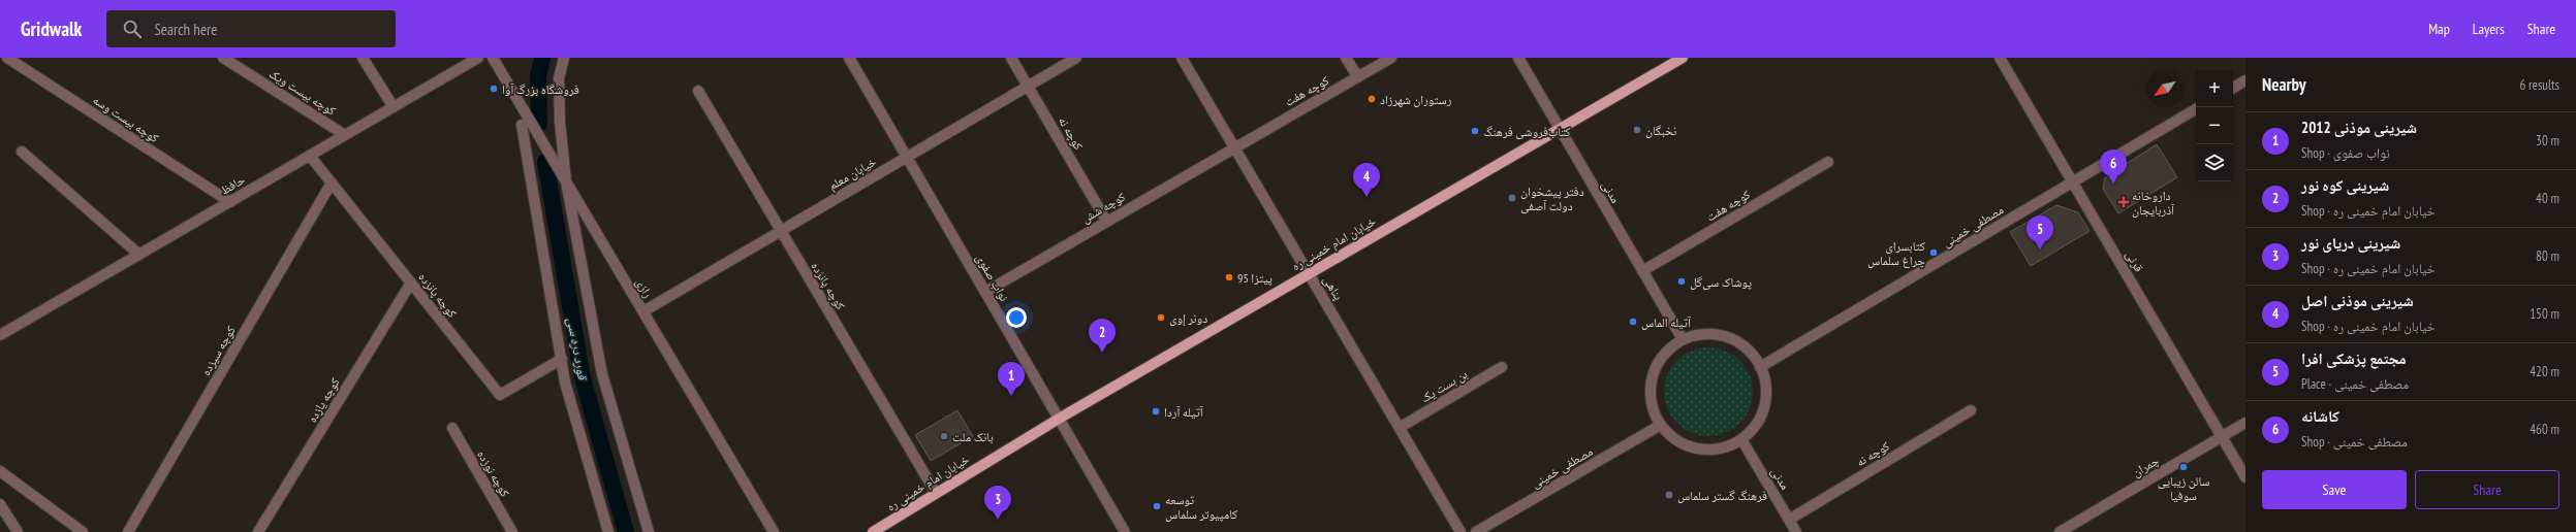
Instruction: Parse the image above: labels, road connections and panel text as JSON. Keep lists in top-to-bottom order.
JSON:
{
  "streets": {
    "main road": ["خیابان امام خمینی ره"],
    "street": [
      "کوچه هفت",
      "کوچه بیست ویک",
      "کوچه بیست وسه",
      "کوچه نه",
      "خیابان معلم",
      "حافظ",
      "مدنی",
      "کوچه شش",
      "مصطفی خمینی",
      "قرنی",
      "نواب صفوی",
      "کوچه پانزده",
      "رازی",
      "پناهی",
      "کوچه سیزده",
      "بن بست یک",
      "کوچه یازده",
      "چمران",
      "کوچه نوزده"
    ]
  },
  "crossings": [
    ["کوچه هفت", "مدنی"],
    ["کوچه هفت", "کوچه شش"],
    ["کوچه هفت", "پناهی"],
    ["کوچه بیست ویک", "حافظ"],
    ["کوچه بیست وسه", "حافظ"],
    ["کوچه نه", "خیابان معلم"],
    ["کوچه نه", "مدنی"],
    ["کوچه نه", "کوچه شش"],
    ["خیابان معلم", "نواب صفوی"],
    ["خیابان معلم", "کوچه پانزده"],
    ["خیابان معلم", "رازی"],
    ["حافظ", "کوچه پانزده"],
    ["مدنی", "مصطفی خمینی"],
    ["مدنی", "خیابان امام خمینی ره"],
    ["کوچه شش", "نواب صفوی"],
    ["کوچه شش", "پناهی"],
    ["مصطفی خمینی", "قرنی"],
    ["خیابان امام خمینی ره", "نواب صفوی"],
    ["خیابان امام خمینی ره", "کوچه پانزده"],
    ["خیابان امام خمینی ره", "پناهی"],
    ["قرنی", "چمران"],
    ["کوچه پانزده", "کوچه سیزده"],
    ["کوچه پانزده", "کوچه یازده"],
    ["پناهی", "بن بست یک"]
  ],
  "water": ["قورد دره سی"],
  "places": {
    "other": [
      "فروشگاه بزرگ آوا",
      "رستوران شهرزاد",
      "نخبگان",
      "کتاب‌فروشی فرهنگ",
      "دفتر پیشخوان دولت آصفی",
      "کتابسرای چراغ سلماس",
      "پیتزا 95",
      "پوشاک سی‌گل",
      "دونر إوی",
      "آتیله الماس",
      "آتیله آردا",
      "بانک ملت",
      "سالن زیبایی سوفیا",
      "فرهنگ گستر سلماس",
      "توسعه کامپیوتر سلماس"
    ],
    "health": ["داروخانه آذربایجان"]
  },
  "north": "bottom left",
  "page": {
    "header": "Gridwalk",
    "search": "Search here",
    "nav": ["Map", "Layers", "Share"],
    "heading": ["Nearby", "6 results"],
    "map_buttons": ["+", "−"],
    "list": [
      {
        "mark": "1",
        "name": "شیرینی موذنی 2012",
        "note": "Shop · نواب صفوی",
        "value": "30 m"
      },
      {
        "mark": "2",
        "name": "شیرینی کوه نور",
        "note": "Shop · خیابان امام خمینی ره",
        "value": "40 m"
      },
      {
        "mark": "3",
        "name": "شیرینی دریای نور",
        "note": "Shop · خیابان امام خمینی ره",
        "value": "80 m"
      },
      {
        "mark": "4",
        "name": "شیرینی موذنی اصل",
        "note": "Shop · خیابان امام خمینی ره",
        "value": "150 m"
      },
      {
        "mark": "5",
        "name": "مجتمع پزشکی افرا",
        "note": "Place · مصطفی خمینی",
        "value": "420 m"
      },
      {
        "mark": "6",
        "name": "کاشانه",
        "note": "Shop · مصطفی خمینی",
        "value": "460 m"
      }
    ],
    "pins": [
      "6",
      "4",
      "5",
      "2",
      "1",
      "3"
    ],
    "buttons": ["Save", "Share"]
  }
}
